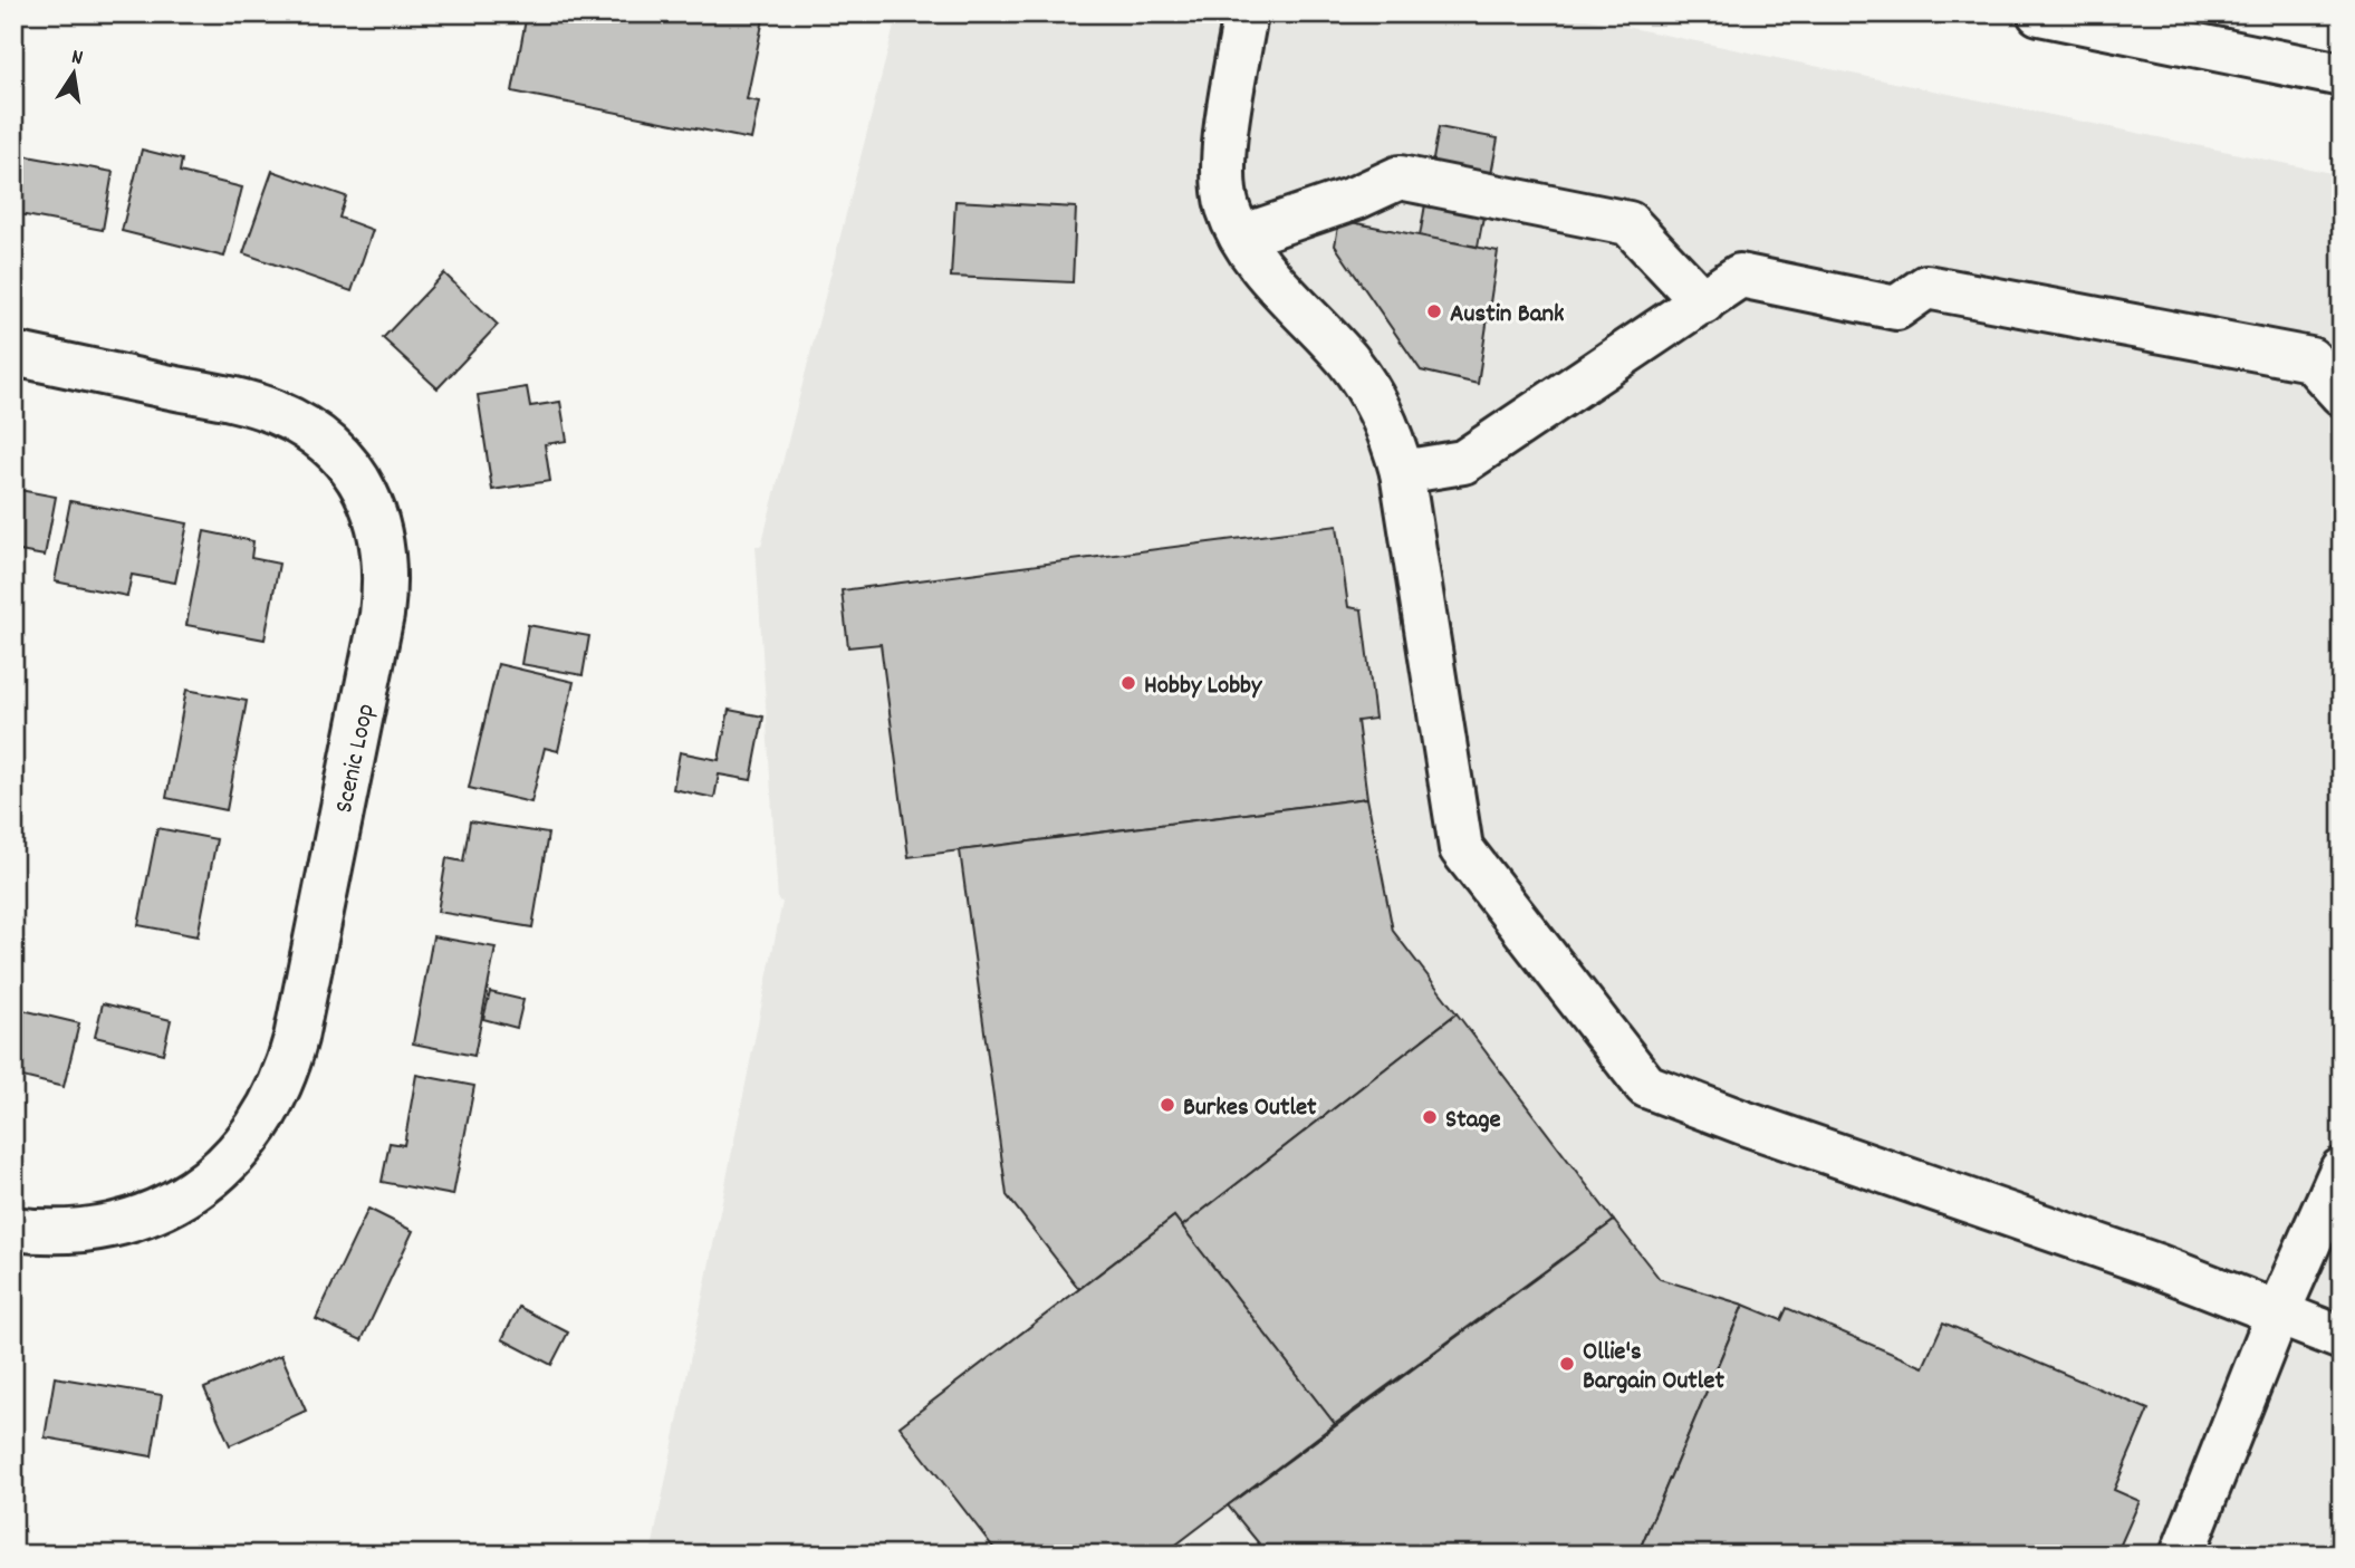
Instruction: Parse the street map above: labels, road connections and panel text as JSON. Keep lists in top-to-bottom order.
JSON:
{
  "streets": {
    "street": ["Scenic Loop"]
  },
  "places": [
    "Austin Bank",
    "Hobby Lobby",
    "Burkes Outlet",
    "Stage",
    "Ollie's Bargain Outlet"
  ],
  "north": "top"
}
